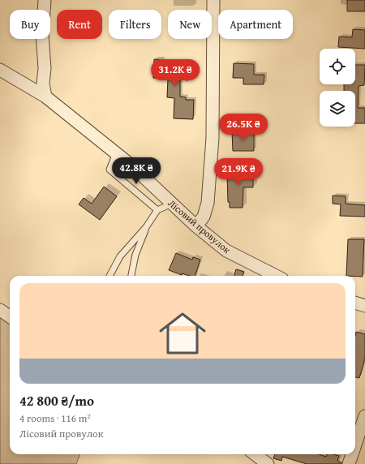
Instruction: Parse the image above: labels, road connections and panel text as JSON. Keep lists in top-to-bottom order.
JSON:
{
  "streets": {
    "street": ["Лісовий провулок"]
  },
  "page": {
    "chip": [
      "Buy",
      "Rent",
      "Filters",
      "New",
      "Apartment"
    ],
    "price": [
      "31.2K ₴",
      "26.5K ₴",
      "42.8K ₴",
      "21.9K ₴"
    ],
    "list": [
      {
        "name": "42 800 ₴/mo",
        "note": "4 rooms · 116 m² · Лісовий провулок"
      }
    ]
  }
}
